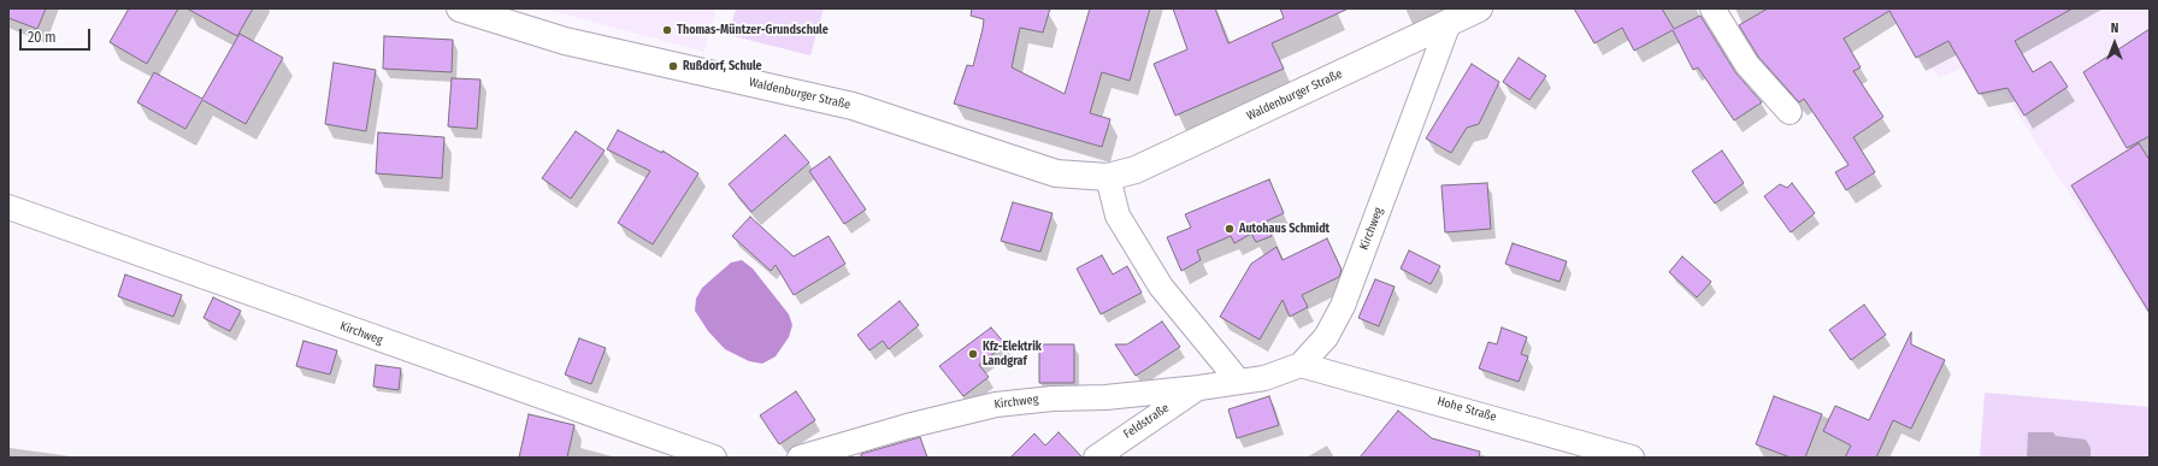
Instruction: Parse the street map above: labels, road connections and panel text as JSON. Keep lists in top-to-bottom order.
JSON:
{
  "streets": {
    "main road": ["Waldenburger Straße"],
    "street": ["Kirchweg", "Hohe Straße", "Feldstraße"]
  },
  "crossings": [
    ["Waldenburger Straße", "Kirchweg"],
    ["Kirchweg", "Hohe Straße"],
    ["Kirchweg", "Feldstraße"]
  ],
  "places": [
    "Thomas-Müntzer-Grundschule",
    "Rußdorf, Schule",
    "Autohaus Schmidt",
    "Kfz-Elektrik Landgraf"
  ],
  "scale_bar": "20 m",
  "north": "top"
}
